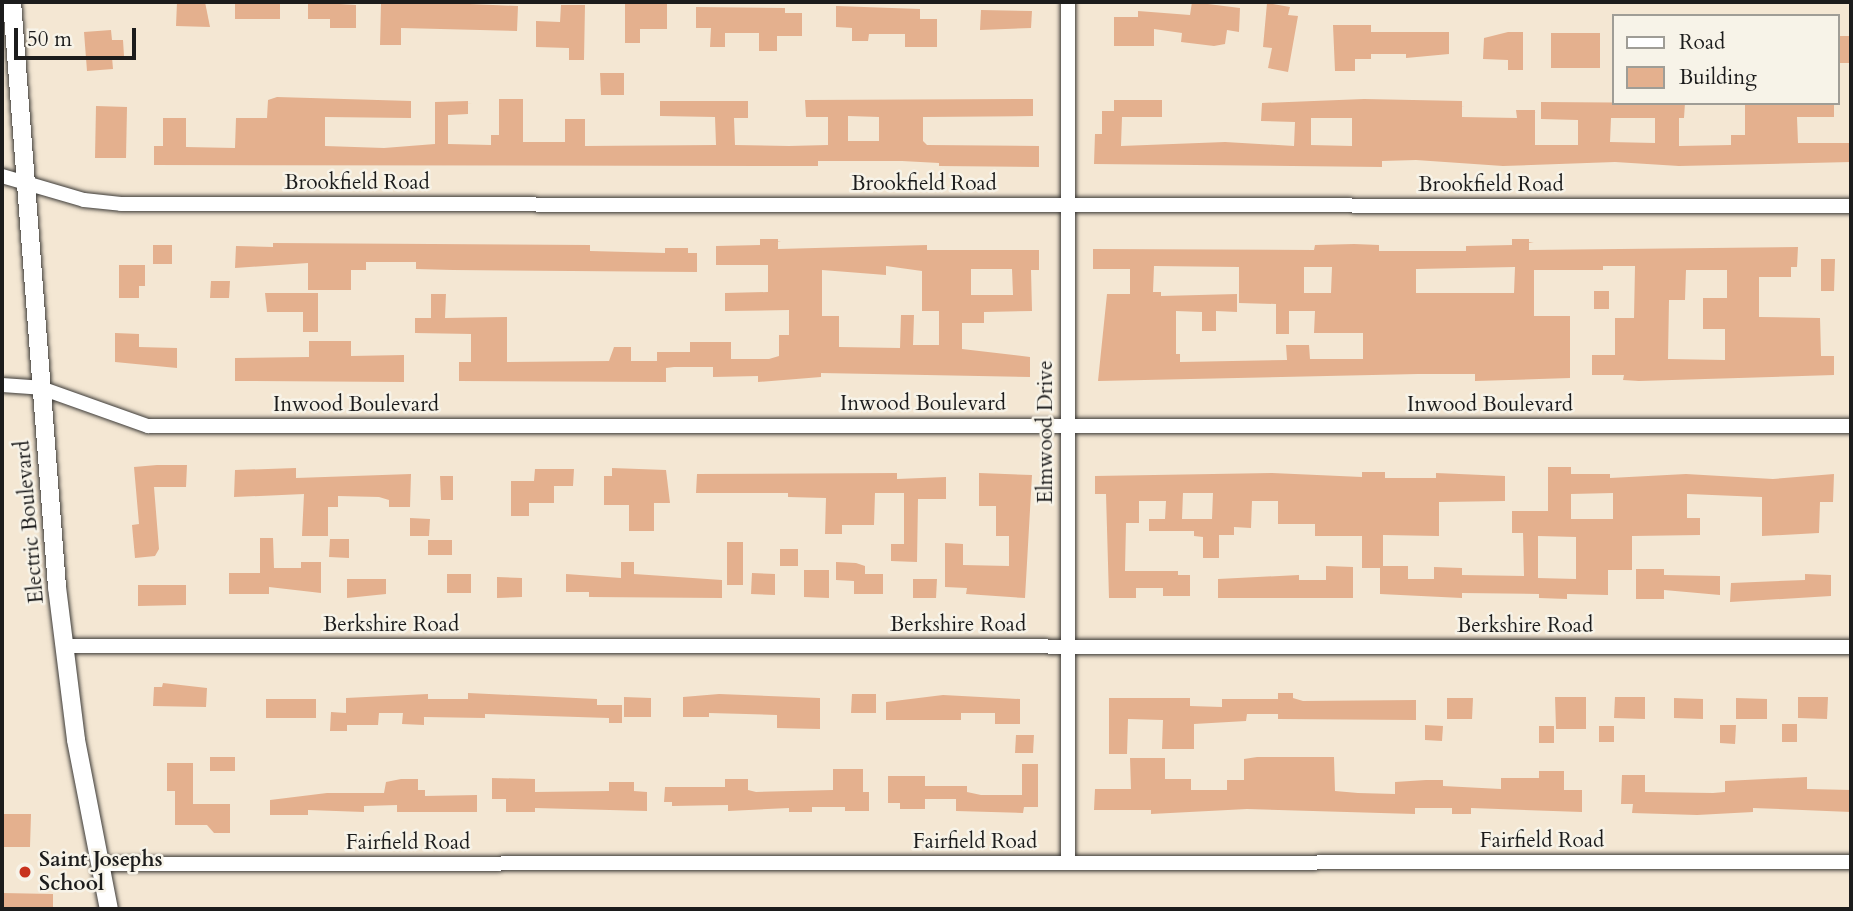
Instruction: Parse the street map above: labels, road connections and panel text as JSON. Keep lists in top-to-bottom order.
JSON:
{
  "streets": {
    "street": [
      "Brookfield Road",
      "Inwood Boulevard",
      "Elmwood Drive",
      "Electric Boulevard",
      "Berkshire Road",
      "Fairfield Road"
    ]
  },
  "crossings": [
    ["Brookfield Road", "Elmwood Drive"],
    ["Brookfield Road", "Electric Boulevard"],
    ["Inwood Boulevard", "Elmwood Drive"],
    ["Inwood Boulevard", "Electric Boulevard"],
    ["Elmwood Drive", "Berkshire Road"],
    ["Elmwood Drive", "Fairfield Road"],
    ["Electric Boulevard", "Berkshire Road"],
    ["Electric Boulevard", "Fairfield Road"]
  ],
  "places": ["Saint Josephs School"],
  "legend": ["Road", "Building"],
  "scale_bar": "50 m"
}
